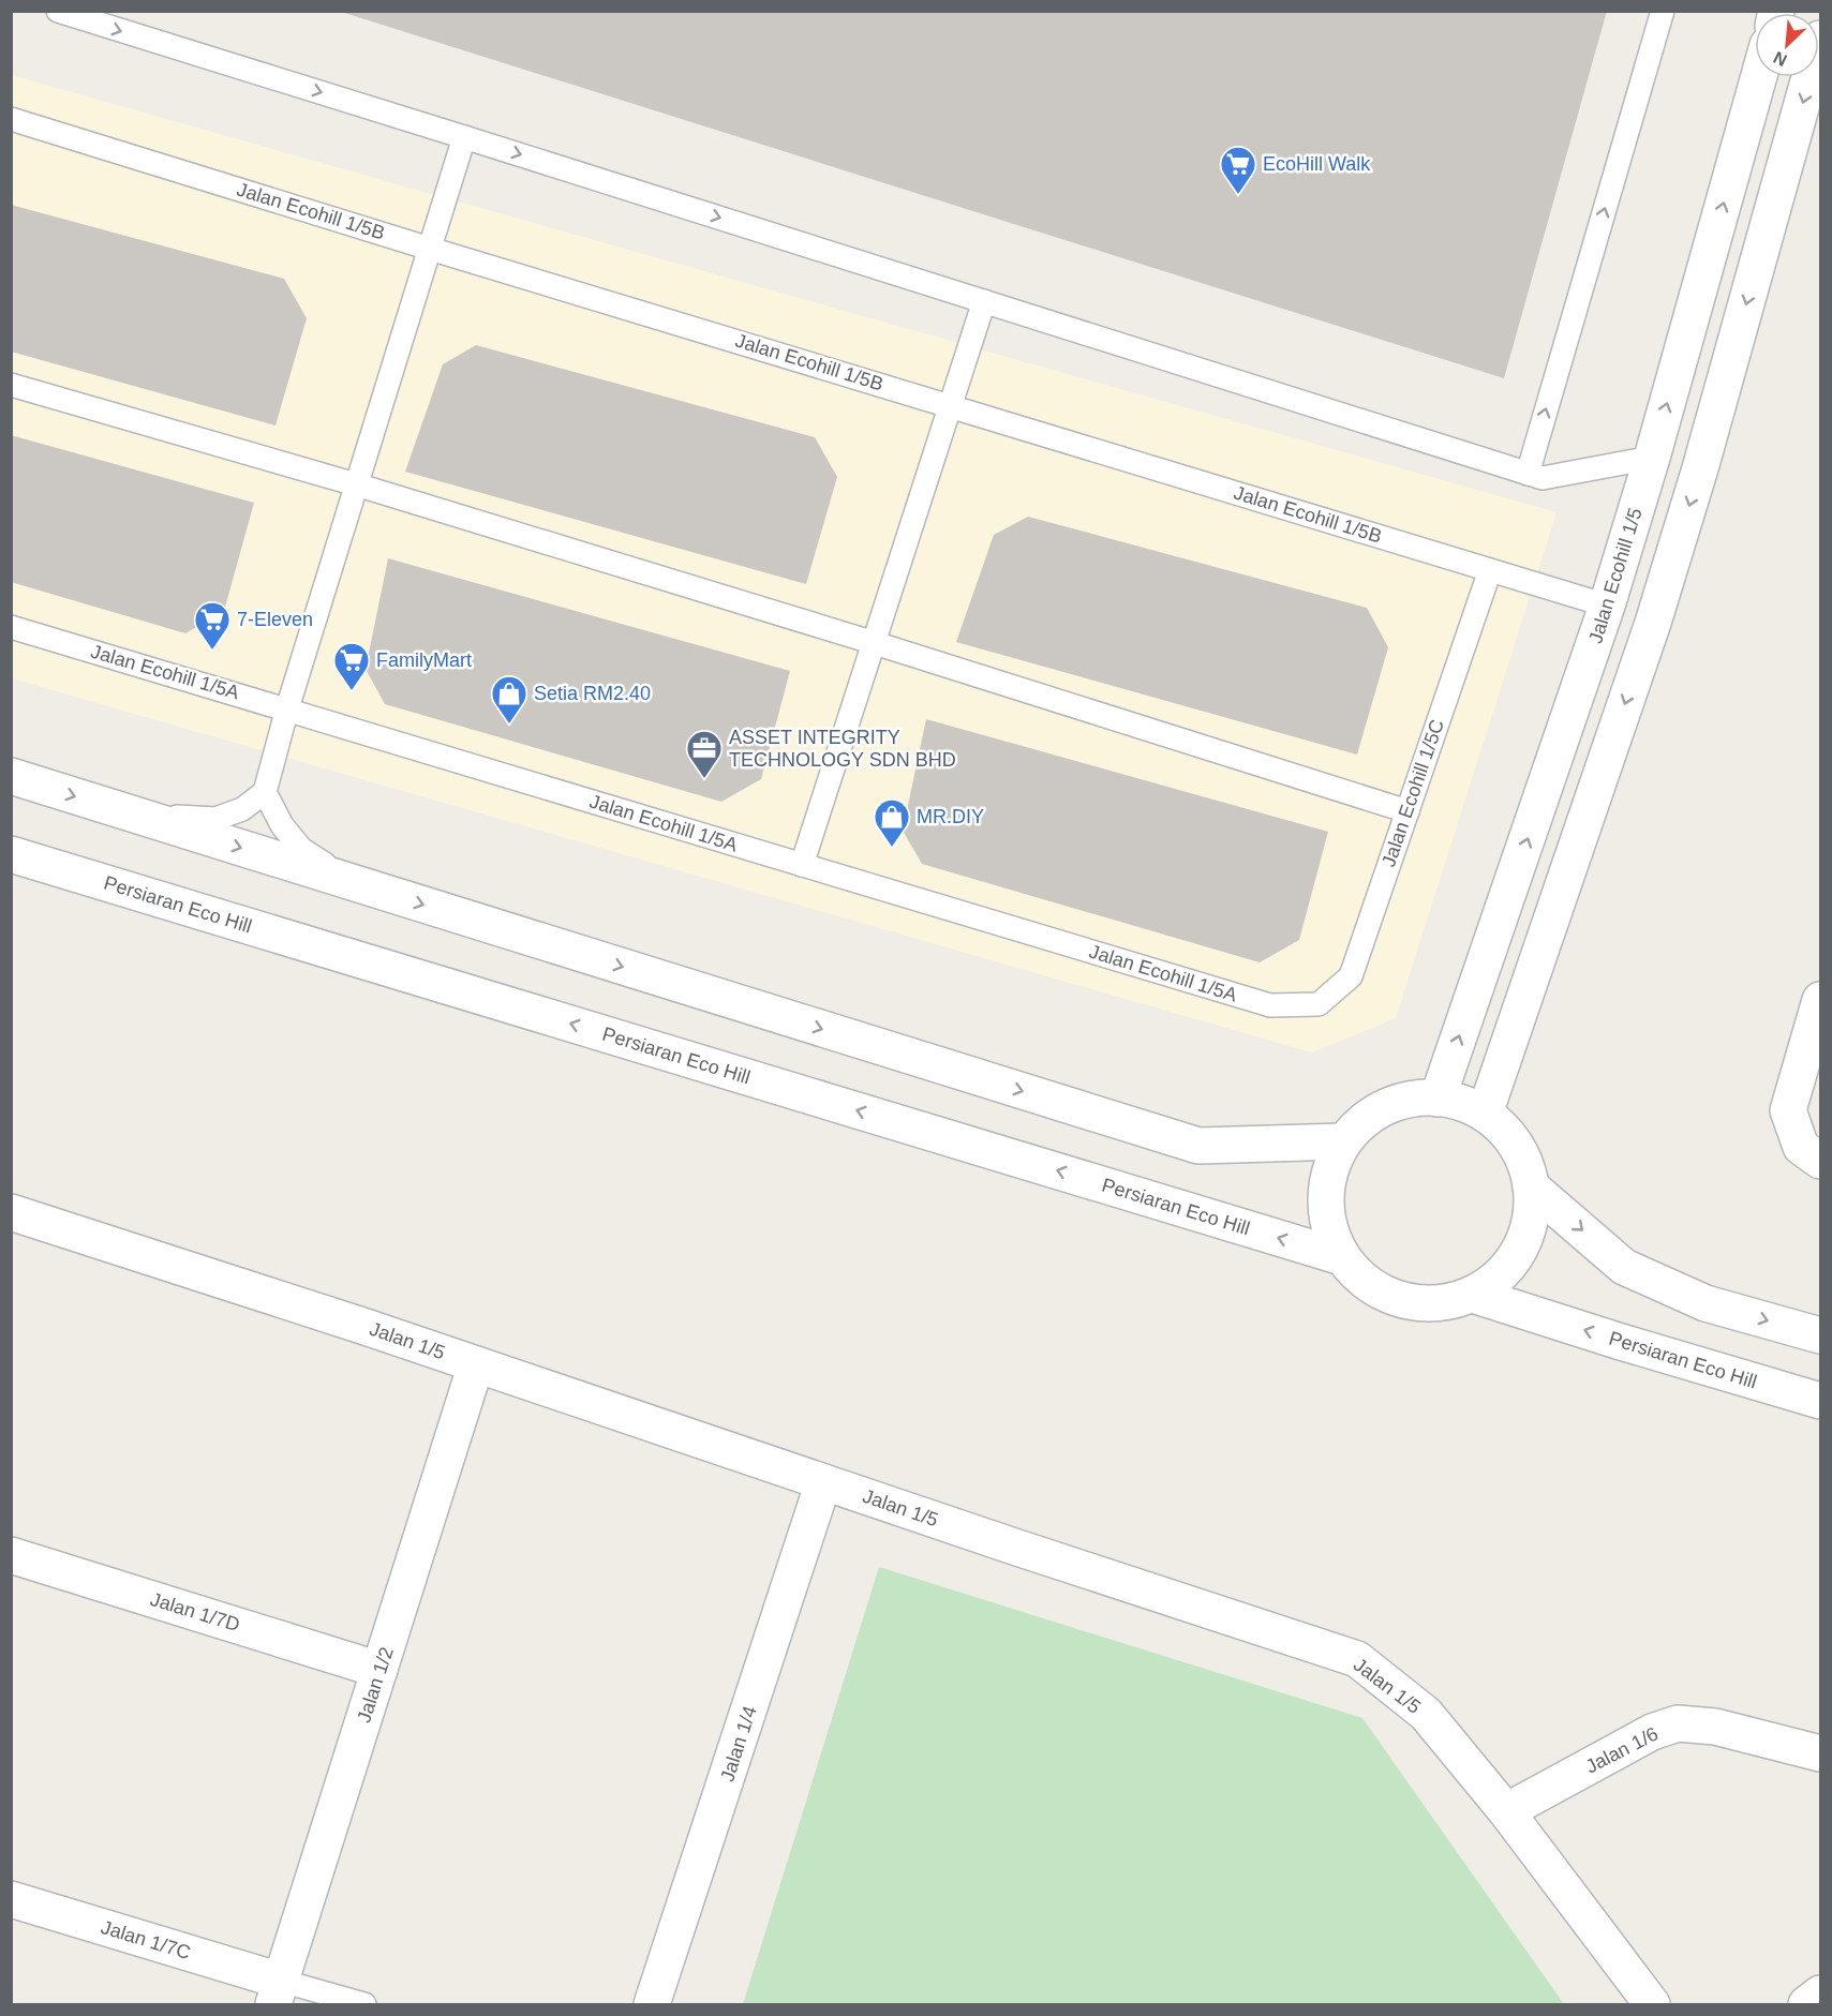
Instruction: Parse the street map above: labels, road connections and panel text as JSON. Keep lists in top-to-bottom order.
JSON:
{
  "streets": {
    "street": [
      "Jalan Ecohill 1/5",
      "Persiaran Eco Hill",
      "Jalan 1/5",
      "Jalan 1/7D",
      "Jalan 1/2",
      "Jalan 1/4",
      "Jalan 1/6",
      "Jalan 1/7C"
    ],
    "lane": ["Jalan Ecohill 1/5B", "Jalan Ecohill 1/5A", "Jalan Ecohill 1/5C"]
  },
  "crossings": [
    ["Jalan Ecohill 1/5B", "Jalan Ecohill 1/5"],
    ["Jalan Ecohill 1/5B", "Jalan Ecohill 1/5C"],
    ["Jalan Ecohill 1/5", "Persiaran Eco Hill"],
    ["Jalan Ecohill 1/5A", "Jalan Ecohill 1/5C"],
    ["Jalan 1/5", "Jalan 1/2"],
    ["Jalan 1/5", "Jalan 1/4"],
    ["Jalan 1/5", "Jalan 1/6"],
    ["Jalan 1/7D", "Jalan 1/2"],
    ["Jalan 1/2", "Jalan 1/7C"]
  ],
  "places": {
    "supermarket": ["EcoHill Walk", "7-Eleven", "FamilyMart"],
    "shop": ["Setia RM2.40", "MR.DIY"],
    "office": ["ASSET INTEGRITY TECHNOLOGY SDN BHD"]
  },
  "north": "bottom left"
}
